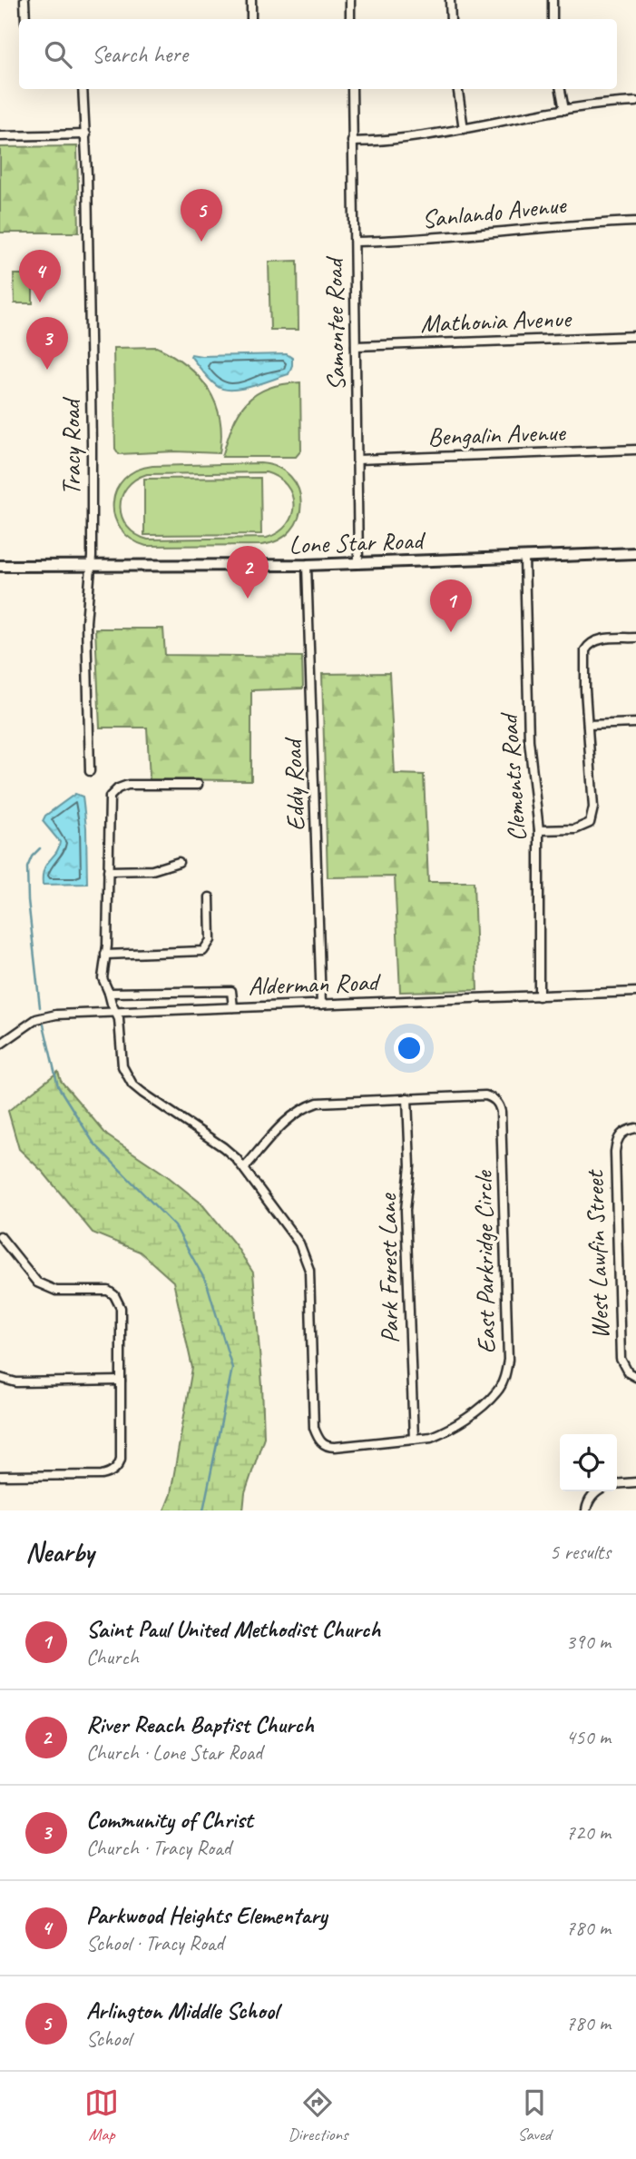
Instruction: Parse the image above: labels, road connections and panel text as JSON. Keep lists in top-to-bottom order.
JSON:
{
  "streets": {
    "street": [
      "Sanlando Avenue",
      "Mathonia Avenue",
      "Samontee Road",
      "Bengalin Avenue",
      "Tracy Road",
      "Lone Star Road",
      "Clements Road",
      "Eddy Road",
      "Alderman Road",
      "West Lawfin Street",
      "East Parkridge Circle",
      "Park Forest Lane"
    ]
  },
  "crossings": [
    ["Sanlando Avenue", "Samontee Road"],
    ["Mathonia Avenue", "Samontee Road"],
    ["Samontee Road", "Bengalin Avenue"],
    ["Samontee Road", "Lone Star Road"],
    ["Tracy Road", "Lone Star Road"],
    ["Lone Star Road", "Clements Road"],
    ["Lone Star Road", "Eddy Road"],
    ["Clements Road", "Alderman Road"],
    ["Eddy Road", "Alderman Road"],
    ["East Parkridge Circle", "Park Forest Lane"]
  ],
  "page": {
    "search": "Search here",
    "pins": [
      "5",
      "4",
      "3",
      "2",
      "1"
    ],
    "heading": ["Nearby", "5 results"],
    "list": [
      {
        "mark": "1",
        "name": "Saint Paul United Methodist Church",
        "note": "Church",
        "value": "390 m"
      },
      {
        "mark": "2",
        "name": "River Reach Baptist Church",
        "note": "Church · Lone Star Road",
        "value": "450 m"
      },
      {
        "mark": "3",
        "name": "Community of Christ",
        "note": "Church · Tracy Road",
        "value": "720 m"
      },
      {
        "mark": "4",
        "name": "Parkwood Heights Elementary",
        "note": "School · Tracy Road",
        "value": "780 m"
      },
      {
        "mark": "5",
        "name": "Arlington Middle School",
        "note": "School",
        "value": "780 m"
      }
    ],
    "nav": ["Map", "Directions", "Saved"]
  }
}
